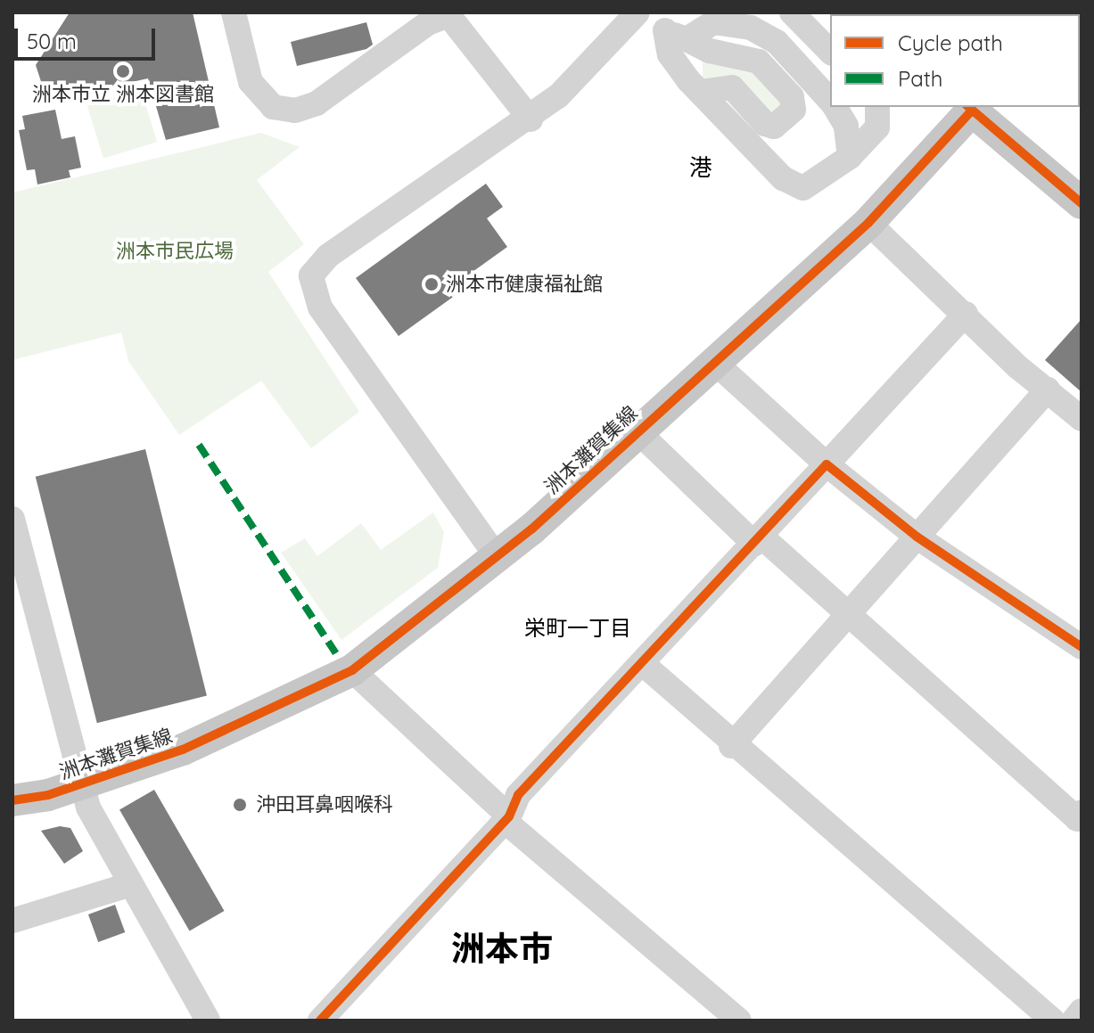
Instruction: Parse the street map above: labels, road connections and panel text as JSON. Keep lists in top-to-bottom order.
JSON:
{
  "streets": {
    "main road": ["洲本灘賀集線"]
  },
  "districts": ["港", "栄町一丁目", "洲本市"],
  "parks": ["洲本市民広場"],
  "places": ["洲本市立 洲本図書館", "洲本市健康福祉館", "沖田耳鼻咽喉科"],
  "legend": ["Cycle path", "Path"],
  "scale_bar": "50 m"
}
